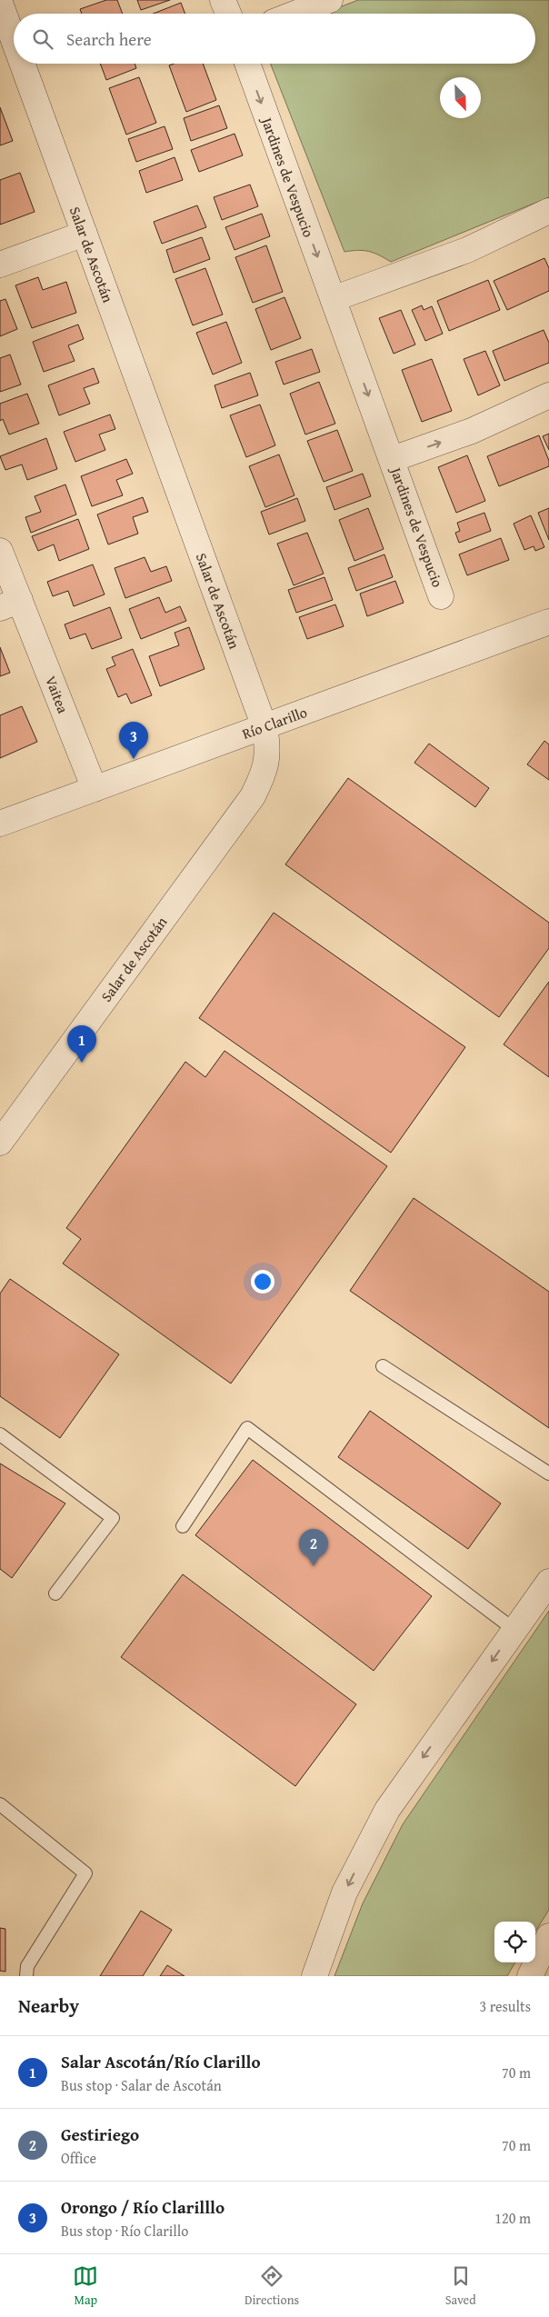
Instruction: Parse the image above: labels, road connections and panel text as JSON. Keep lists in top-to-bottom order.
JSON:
{
  "streets": {
    "street": [
      "Jardines de Vespucio",
      "Salar de Ascotán",
      "Vaitea",
      "Río Clarillo"
    ]
  },
  "crossings": [
    ["Salar de Ascotán", "Río Clarillo"],
    ["Vaitea", "Río Clarillo"]
  ],
  "north": "bottom right",
  "page": {
    "search": "Search here",
    "pins": ["3", "1", "2"],
    "heading": ["Nearby", "3 results"],
    "list": [
      {
        "mark": "1",
        "name": "Salar Ascotán/Río Clarillo",
        "note": "Bus stop · Salar de Ascotán",
        "value": "70 m"
      },
      {
        "mark": "2",
        "name": "Gestiriego",
        "note": "Office",
        "value": "70 m"
      },
      {
        "mark": "3",
        "name": "Orongo / Río Clarilllo",
        "note": "Bus stop · Río Clarillo",
        "value": "120 m"
      }
    ],
    "nav": ["Map", "Directions", "Saved"]
  }
}
